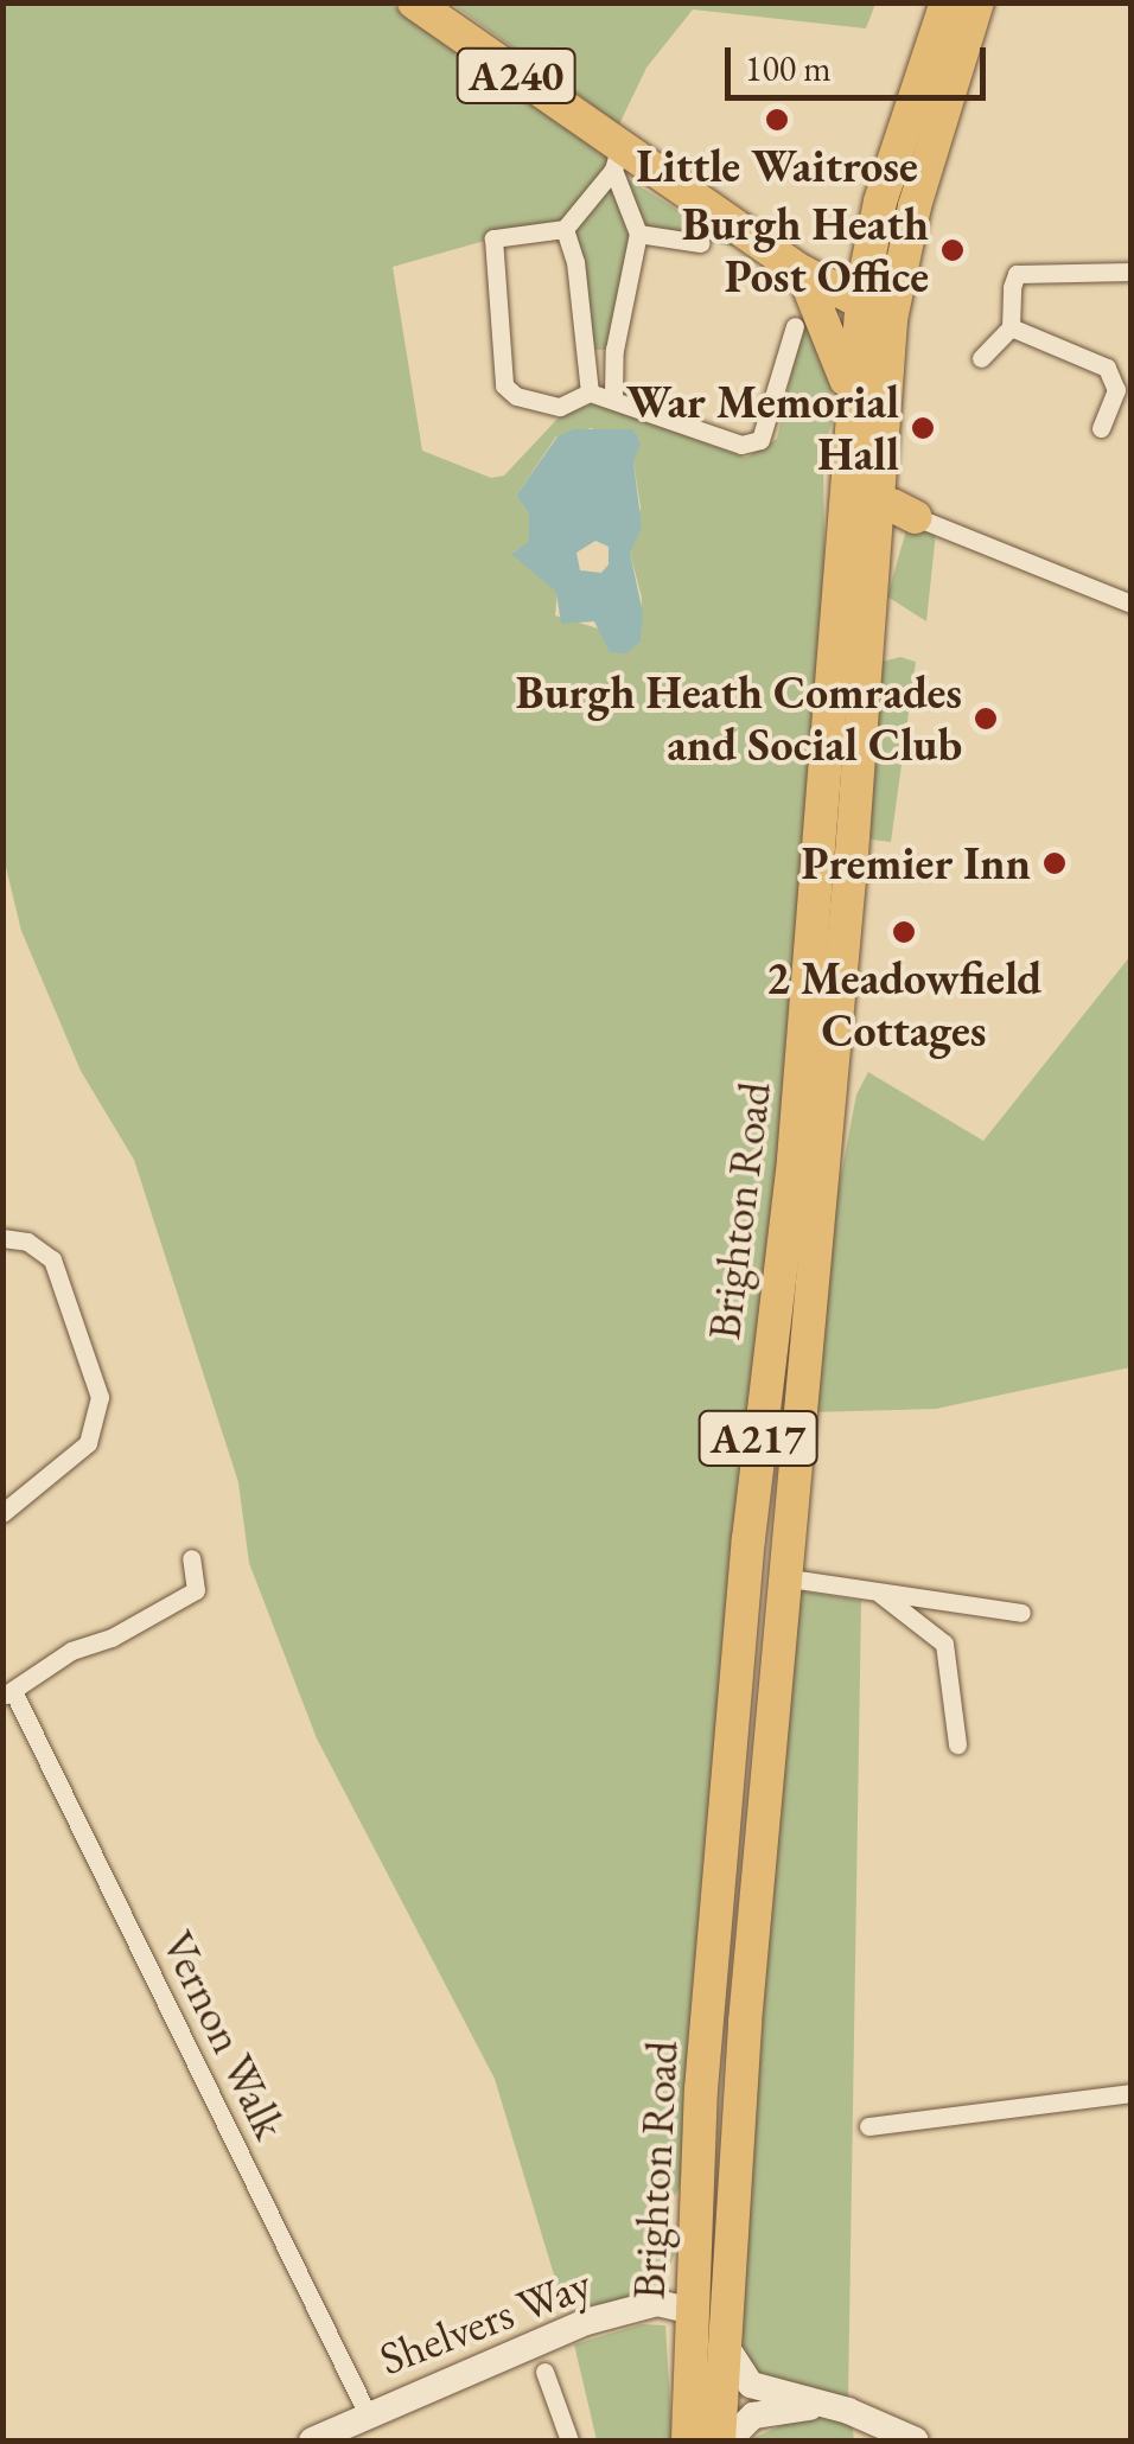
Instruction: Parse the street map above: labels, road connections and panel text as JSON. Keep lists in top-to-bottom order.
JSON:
{
  "streets": {
    "highway": ["A240", "Brighton Road", "A217"],
    "street": ["Vernon Walk", "Shelvers Way"]
  },
  "crossings": [
    ["A240", "Brighton Road"],
    ["Brighton Road", "Shelvers Way"],
    ["Vernon Walk", "Shelvers Way"]
  ],
  "places": [
    "Little Waitrose",
    "Burgh Heath Post Office",
    "War Memorial Hall",
    "Burgh Heath Comrades and Social Club",
    "Premier Inn",
    "2 Meadowfield Cottages"
  ],
  "scale_bar": "100 m"
}
